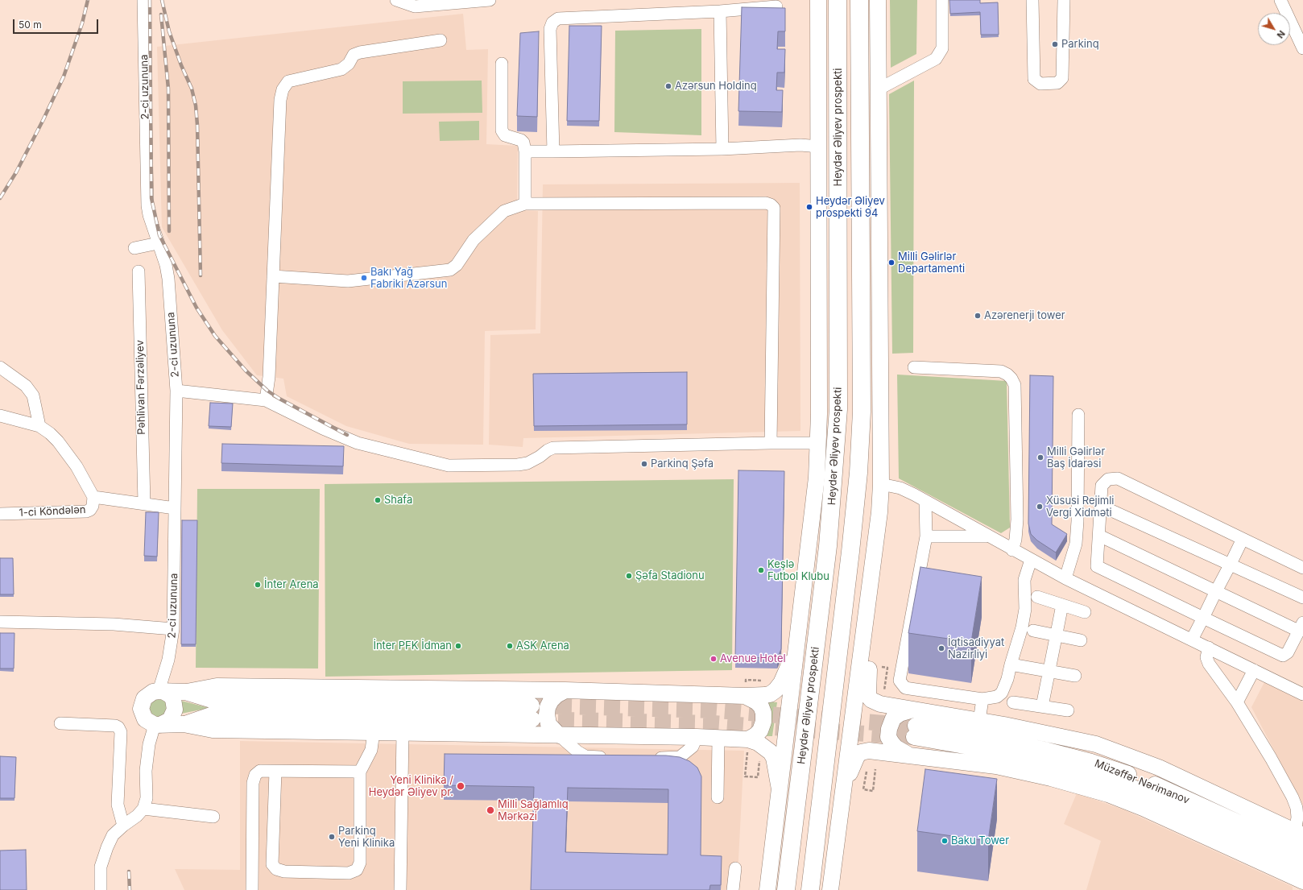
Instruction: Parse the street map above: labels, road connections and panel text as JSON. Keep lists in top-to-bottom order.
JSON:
{
  "streets": {
    "highway": ["Heydər Əliyev prospekti"],
    "main road": ["Müzəffər Nərimanov"],
    "street": ["2-ci uzununa", "Pəhlivan Fərzəliyev", "1-ci Köndələn"]
  },
  "places": [
    "Parkinq",
    "Azərsun Holdinq",
    "Heydər Əliyev prospekti 94",
    "Milli Gəlirlər Departamenti",
    "Bakı Yağ Fabriki Azərsun",
    "Azərenerji tower",
    "Milli Gəlirlər Baş İdarəsi",
    "Parkinq Şəfa",
    "Shafa",
    "Xüsusi Rejimli Vergi Xidməti",
    "Keşlə Futbol Klubu",
    "Şəfa Stadionu",
    "İnter Arena",
    "İnter PFK İdman",
    "ASK Arena",
    "İqtisadiyyat Nazirliyi",
    "Avenue Hotel",
    "Yeni Klinika / Heydər Əliyev pr.",
    "Milli Sağlamlıq Mərkəzi",
    "Parkinq Yeni Klinika",
    "Baku Tower"
  ],
  "scale_bar": "50 m",
  "north": "bottom right"
}
